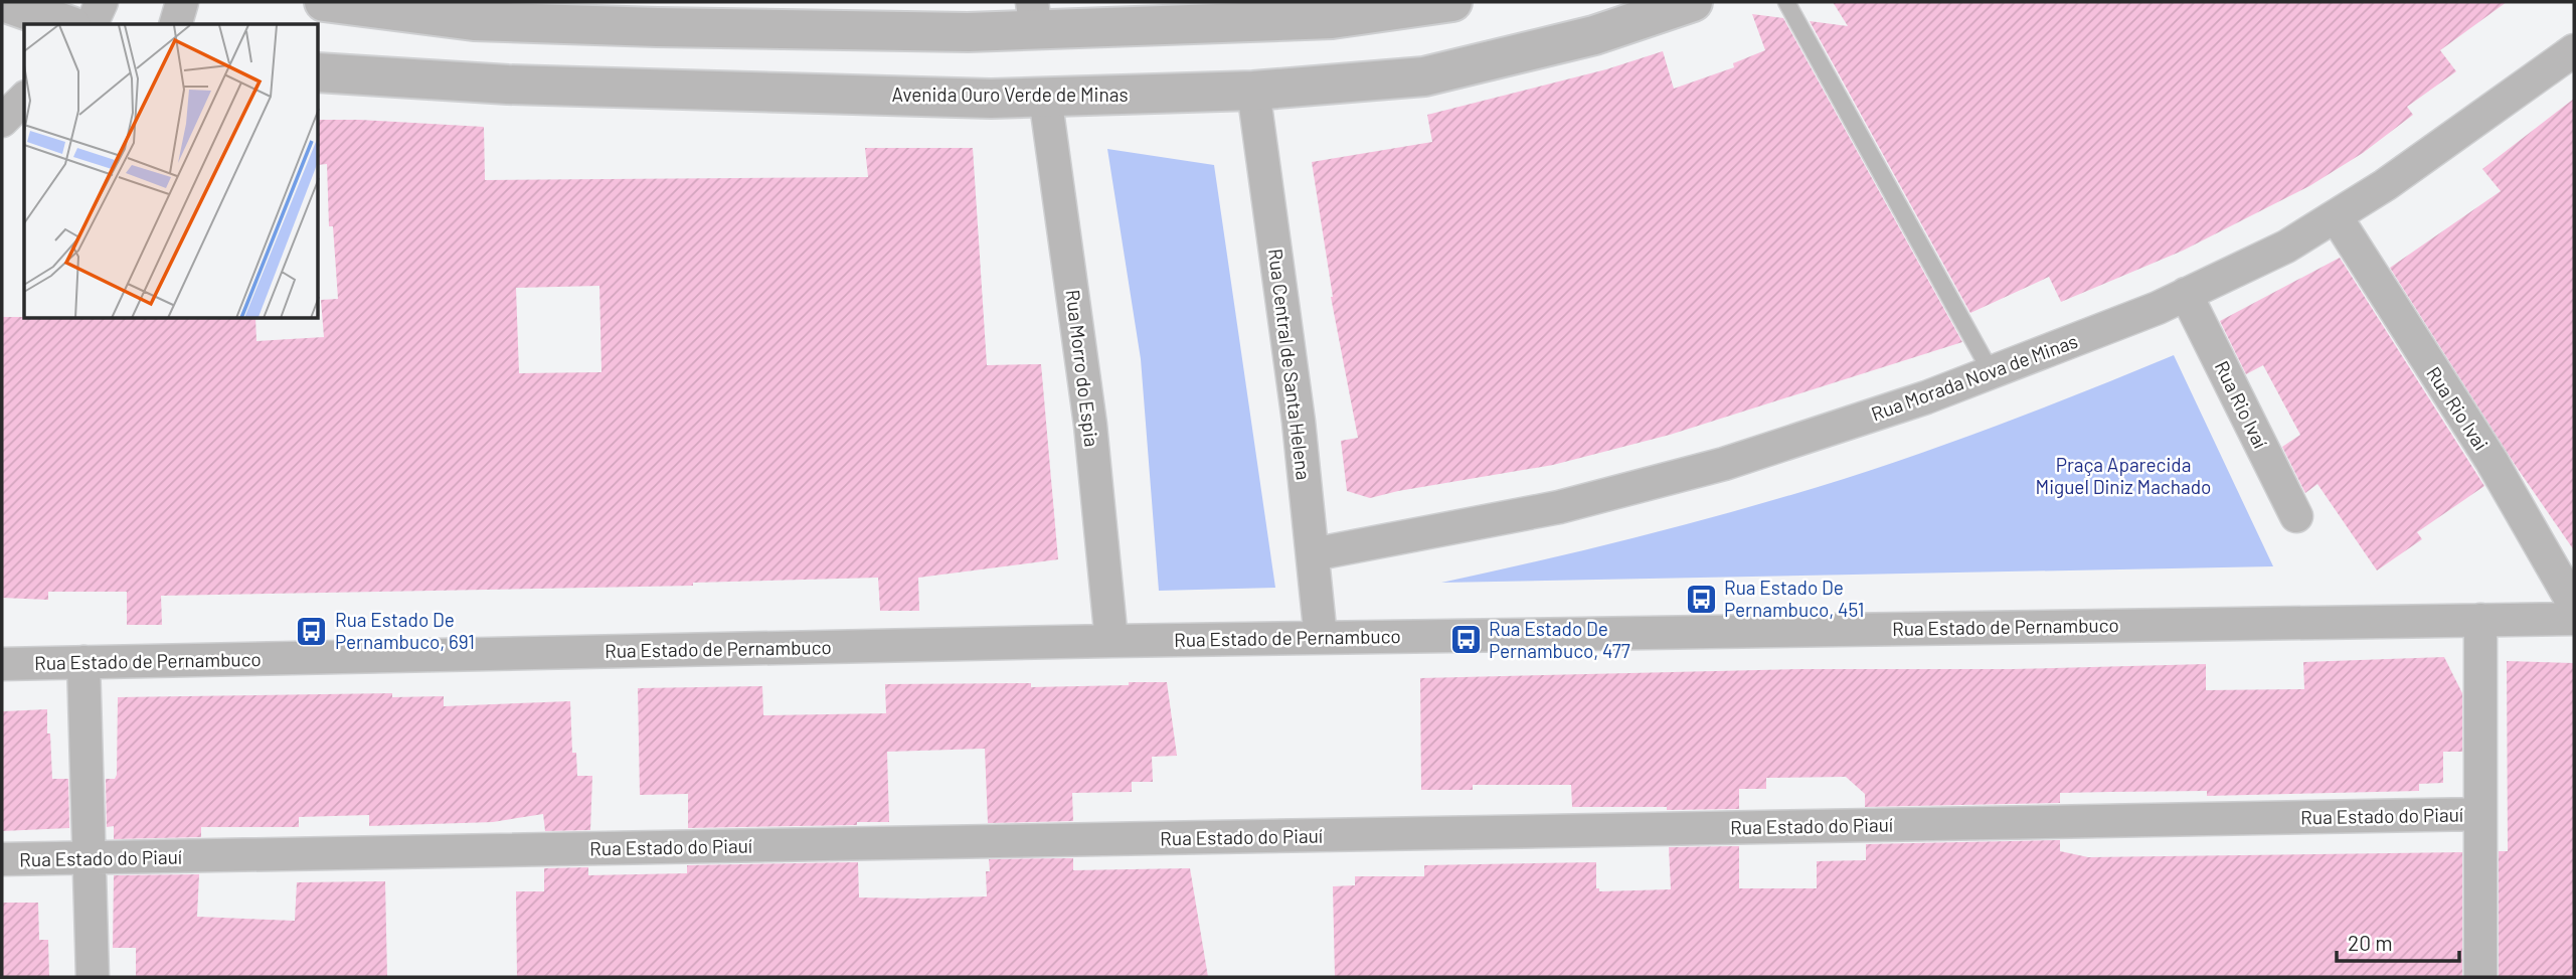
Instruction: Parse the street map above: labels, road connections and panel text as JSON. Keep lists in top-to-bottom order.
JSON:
{
  "streets": {
    "street": [
      "Avenida Ouro Verde de Minas",
      "Rua Central de Santa Helena",
      "Rua Morro do Espia",
      "Rua Morada Nova de Minas",
      "Rua Rio Ivaí",
      "Rua Rio Ivai",
      "Rua Estado de Pernambuco",
      "Rua Estado do Piauí"
    ]
  },
  "crossings": [
    ["Avenida Ouro Verde de Minas", "Rua Central de Santa Helena"],
    ["Avenida Ouro Verde de Minas", "Rua Morro do Espia"],
    ["Rua Central de Santa Helena", "Rua Morada Nova de Minas"],
    ["Rua Central de Santa Helena", "Rua Estado de Pernambuco"],
    ["Rua Morro do Espia", "Rua Estado de Pernambuco"],
    ["Rua Morada Nova de Minas", "Rua Rio Ivaí"],
    ["Rua Morada Nova de Minas", "Rua Rio Ivai"]
  ],
  "parks": ["Praça Aparecida Miguel Diniz Machado"],
  "places": {
    "bus stop": ["Rua Estado De Pernambuco, 451", "Rua Estado De Pernambuco, 691", "Rua Estado De Pernambuco, 477"]
  },
  "scale_bar": "20 m"
}
